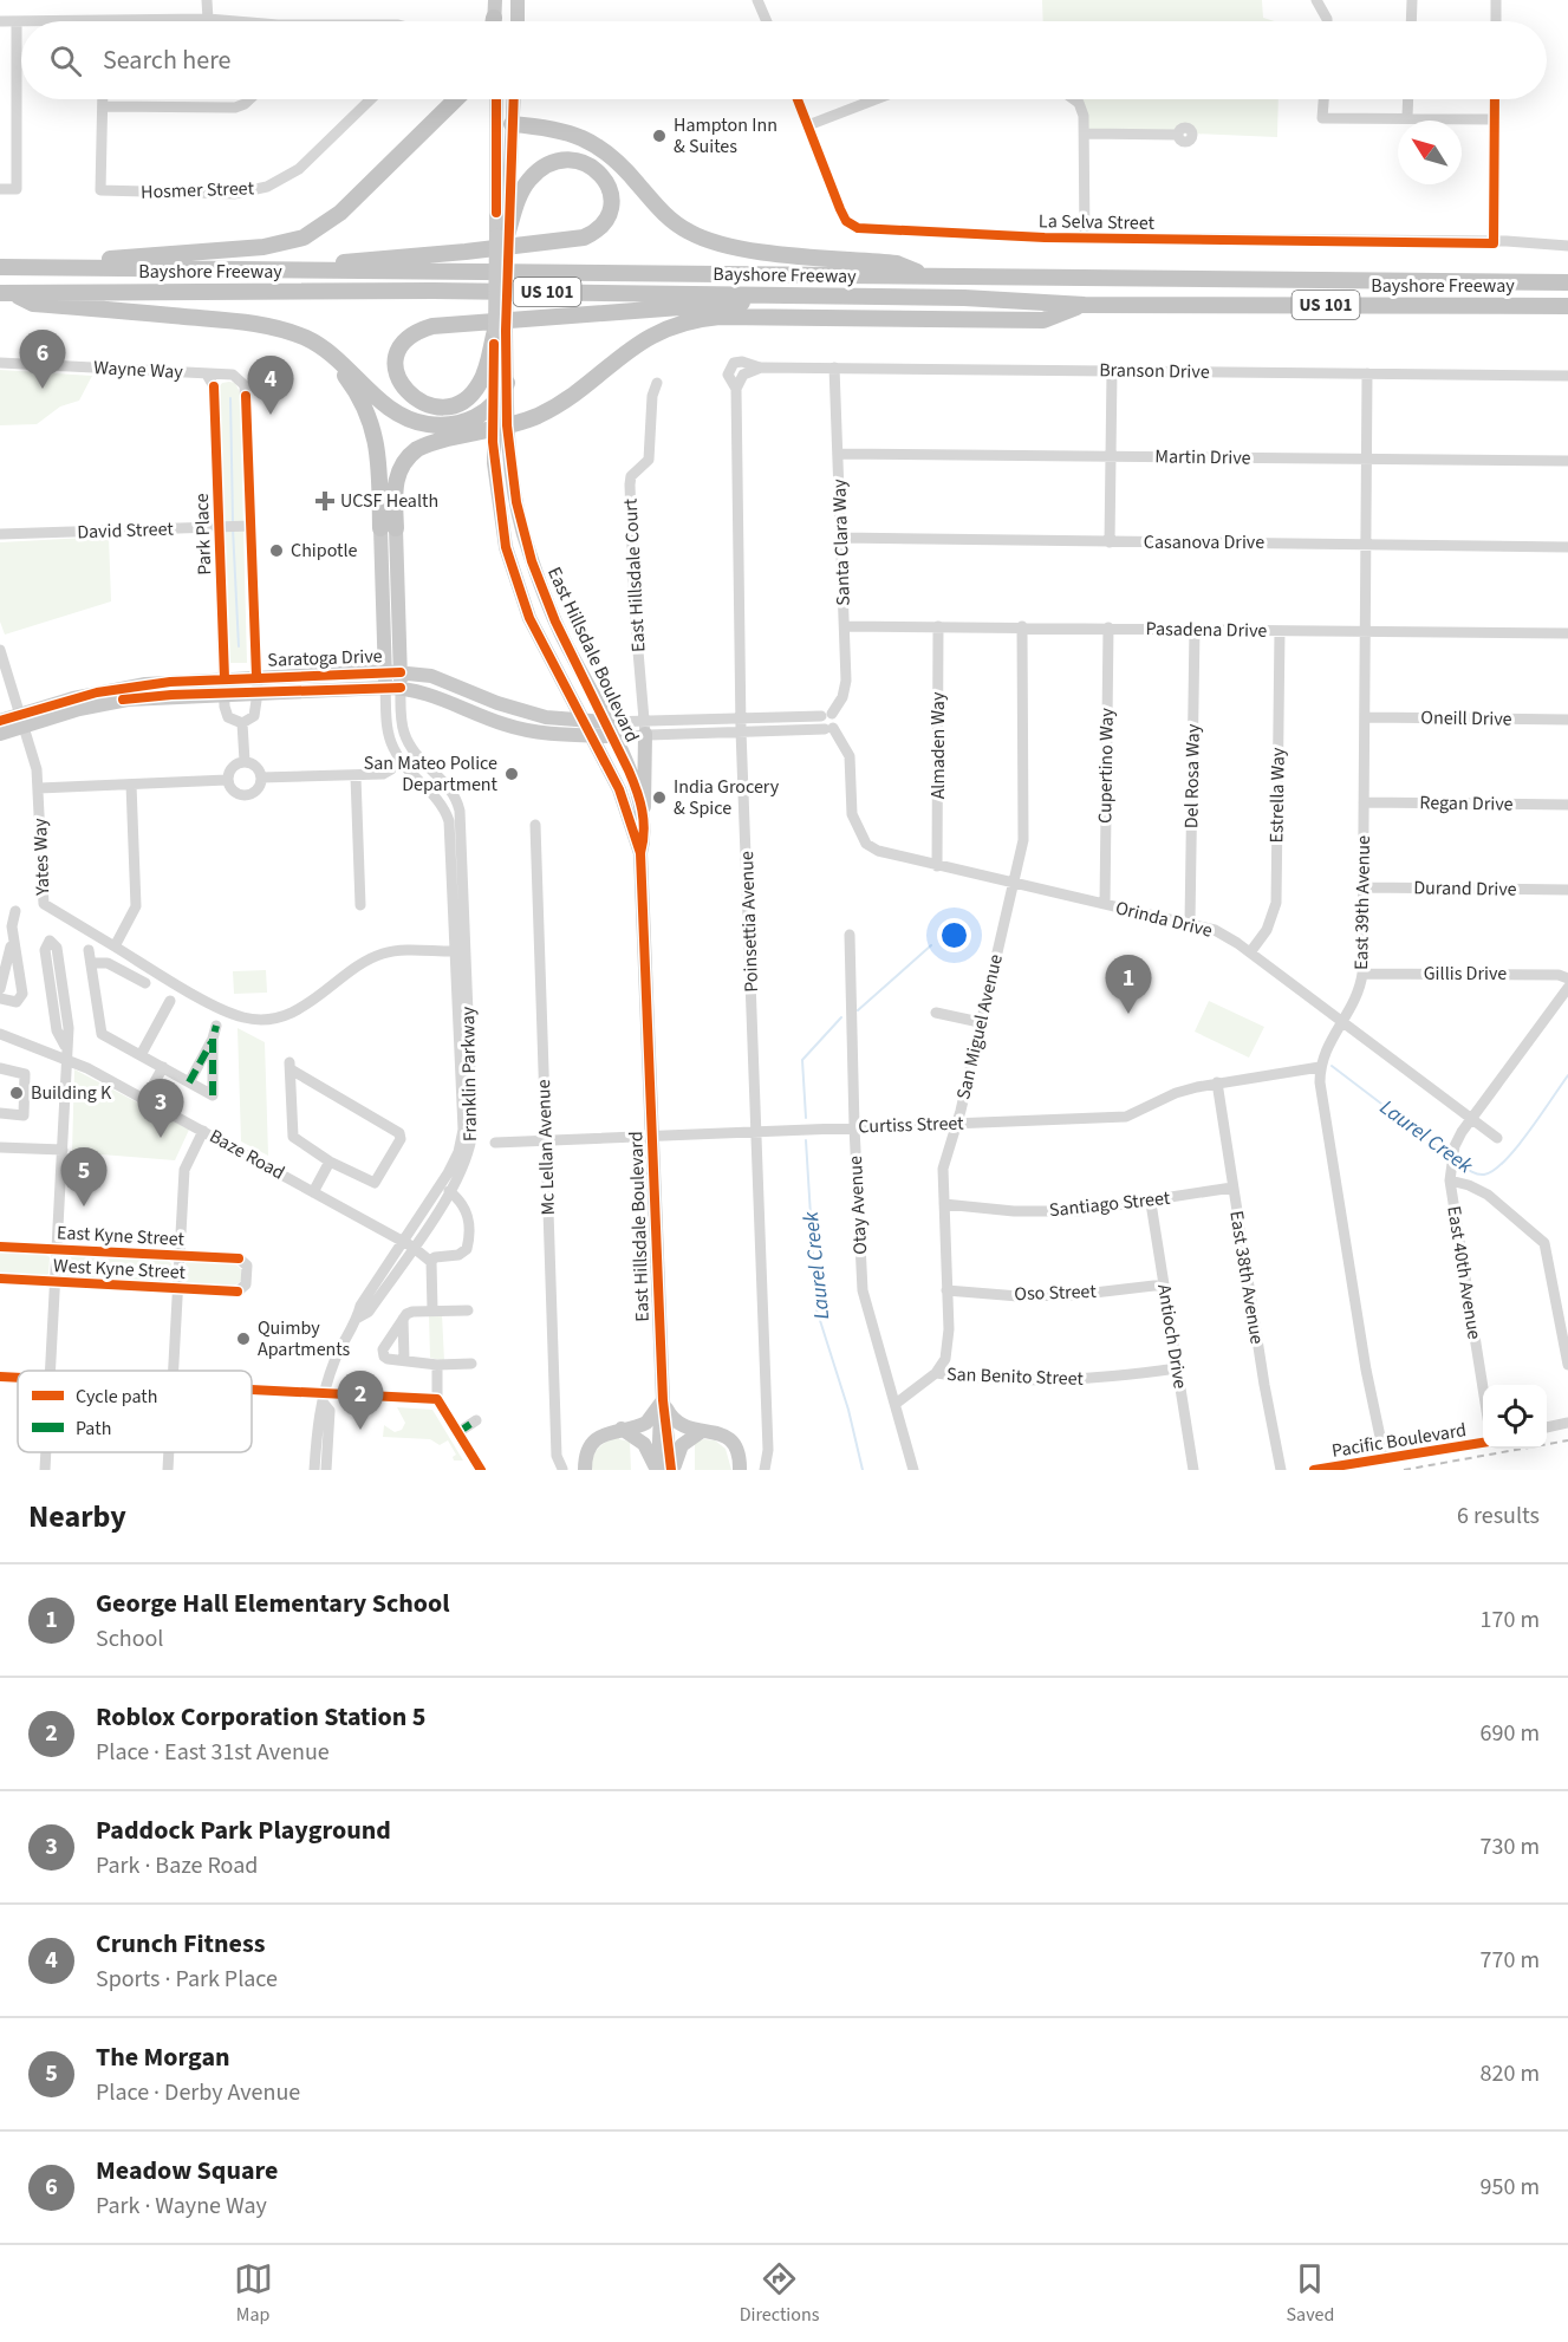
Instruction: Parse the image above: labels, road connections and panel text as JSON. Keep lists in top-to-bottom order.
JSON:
{
  "streets": {
    "highway": ["Bayshore Freeway", "US 101"],
    "main road": ["East Hillsdale Boulevard", "Saratoga Drive"],
    "street": [
      "Hosmer Street",
      "La Selva Street",
      "Wayne Way",
      "Branson Drive",
      "Martin Drive",
      "David Street",
      "Park Place",
      "Santa Clara Way",
      "Casanova Drive",
      "East Hillsdale Court",
      "Pasadena Drive",
      "Oneill Drive",
      "Almaden Way",
      "Cupertino Way",
      "Del Rosa Way",
      "Estrella Way",
      "Regan Drive",
      "Yates Way",
      "Durand Drive",
      "East 39th Avenue",
      "Orinda Drive",
      "Poinsettia Avenue",
      "Gillis Drive",
      "San Miguel Avenue",
      "Franklin Parkway",
      "Curtiss Street",
      "Mc Lellan Avenue",
      "Baze Road",
      "Santiago Street",
      "Otay Avenue",
      "East Kyne Street",
      "West Kyne Street",
      "East 40th Avenue",
      "East 38th Avenue",
      "Oso Street",
      "Antioch Drive",
      "San Benito Street",
      "Pacific Boulevard"
    ]
  },
  "crossings": [
    ["Wayne Way", "Park Place"],
    ["Branson Drive", "Santa Clara Way"],
    ["Branson Drive", "East 39th Avenue"],
    ["Branson Drive", "Poinsettia Avenue"],
    ["Martin Drive", "Santa Clara Way"],
    ["Martin Drive", "East 39th Avenue"],
    ["David Street", "Park Place"],
    ["Park Place", "Saratoga Drive"],
    ["Santa Clara Way", "Casanova Drive"],
    ["Santa Clara Way", "Pasadena Drive"],
    ["Santa Clara Way", "Saratoga Drive"],
    ["Casanova Drive", "East 39th Avenue"],
    ["East Hillsdale Court", "Saratoga Drive"],
    ["Pasadena Drive", "Almaden Way"],
    ["Pasadena Drive", "Cupertino Way"],
    ["Pasadena Drive", "Del Rosa Way"],
    ["Pasadena Drive", "Estrella Way"],
    ["Pasadena Drive", "East 39th Avenue"],
    ["Pasadena Drive", "San Miguel Avenue"],
    ["East Hillsdale Boulevard", "Saratoga Drive"],
    ["East Hillsdale Boulevard", "Curtiss Street"],
    ["Saratoga Drive", "Yates Way"],
    ["Saratoga Drive", "Orinda Drive"],
    ["Saratoga Drive", "Poinsettia Avenue"],
    ["Oneill Drive", "East 39th Avenue"],
    ["Almaden Way", "Orinda Drive"],
    ["Cupertino Way", "Orinda Drive"],
    ["Del Rosa Way", "Orinda Drive"],
    ["Estrella Way", "Orinda Drive"],
    ["Regan Drive", "East 39th Avenue"],
    ["Durand Drive", "East 39th Avenue"],
    ["East 39th Avenue", "Orinda Drive"],
    ["East 39th Avenue", "Gillis Drive"],
    ["East 39th Avenue", "Curtiss Street"],
    ["Orinda Drive", "San Miguel Avenue"],
    ["Orinda Drive", "East 40th Avenue"],
    ["Poinsettia Avenue", "Curtiss Street"],
    ["San Miguel Avenue", "Curtiss Street"],
    ["San Miguel Avenue", "Santiago Street"],
    ["San Miguel Avenue", "Oso Street"],
    ["San Miguel Avenue", "San Benito Street"],
    ["Franklin Parkway", "Baze Road"],
    ["Curtiss Street", "Mc Lellan Avenue"],
    ["Curtiss Street", "Otay Avenue"],
    ["Curtiss Street", "East 38th Avenue"],
    ["Santiago Street", "East 38th Avenue"],
    ["Santiago Street", "Antioch Drive"],
    ["East Kyne Street", "West Kyne Street"],
    ["Oso Street", "Antioch Drive"],
    ["Antioch Drive", "San Benito Street"]
  ],
  "water": ["Laurel Creek"],
  "places": {
    "other": [
      "Hampton Inn & Suites",
      "Chipotle",
      "San Mateo Police Department",
      "India Grocery & Spice",
      "Building K",
      "Quimby Apartments"
    ],
    "health": ["UCSF Health"]
  },
  "legend": ["Cycle path", "Path"],
  "north": "top left",
  "page": {
    "search": "Search here",
    "pins": [
      "6",
      "4",
      "1",
      "3",
      "5",
      "2"
    ],
    "heading": ["Nearby", "6 results"],
    "list": [
      {
        "mark": "1",
        "name": "George Hall Elementary School",
        "note": "School",
        "value": "170 m"
      },
      {
        "mark": "2",
        "name": "Roblox Corporation Station 5",
        "note": "Place · East 31st Avenue",
        "value": "690 m"
      },
      {
        "mark": "3",
        "name": "Paddock Park Playground",
        "note": "Park · Baze Road",
        "value": "730 m"
      },
      {
        "mark": "4",
        "name": "Crunch Fitness",
        "note": "Sports · Park Place",
        "value": "770 m"
      },
      {
        "mark": "5",
        "name": "The Morgan",
        "note": "Place · Derby Avenue",
        "value": "820 m"
      },
      {
        "mark": "6",
        "name": "Meadow Square",
        "note": "Park · Wayne Way",
        "value": "950 m"
      }
    ],
    "nav": ["Map", "Directions", "Saved"]
  }
}
